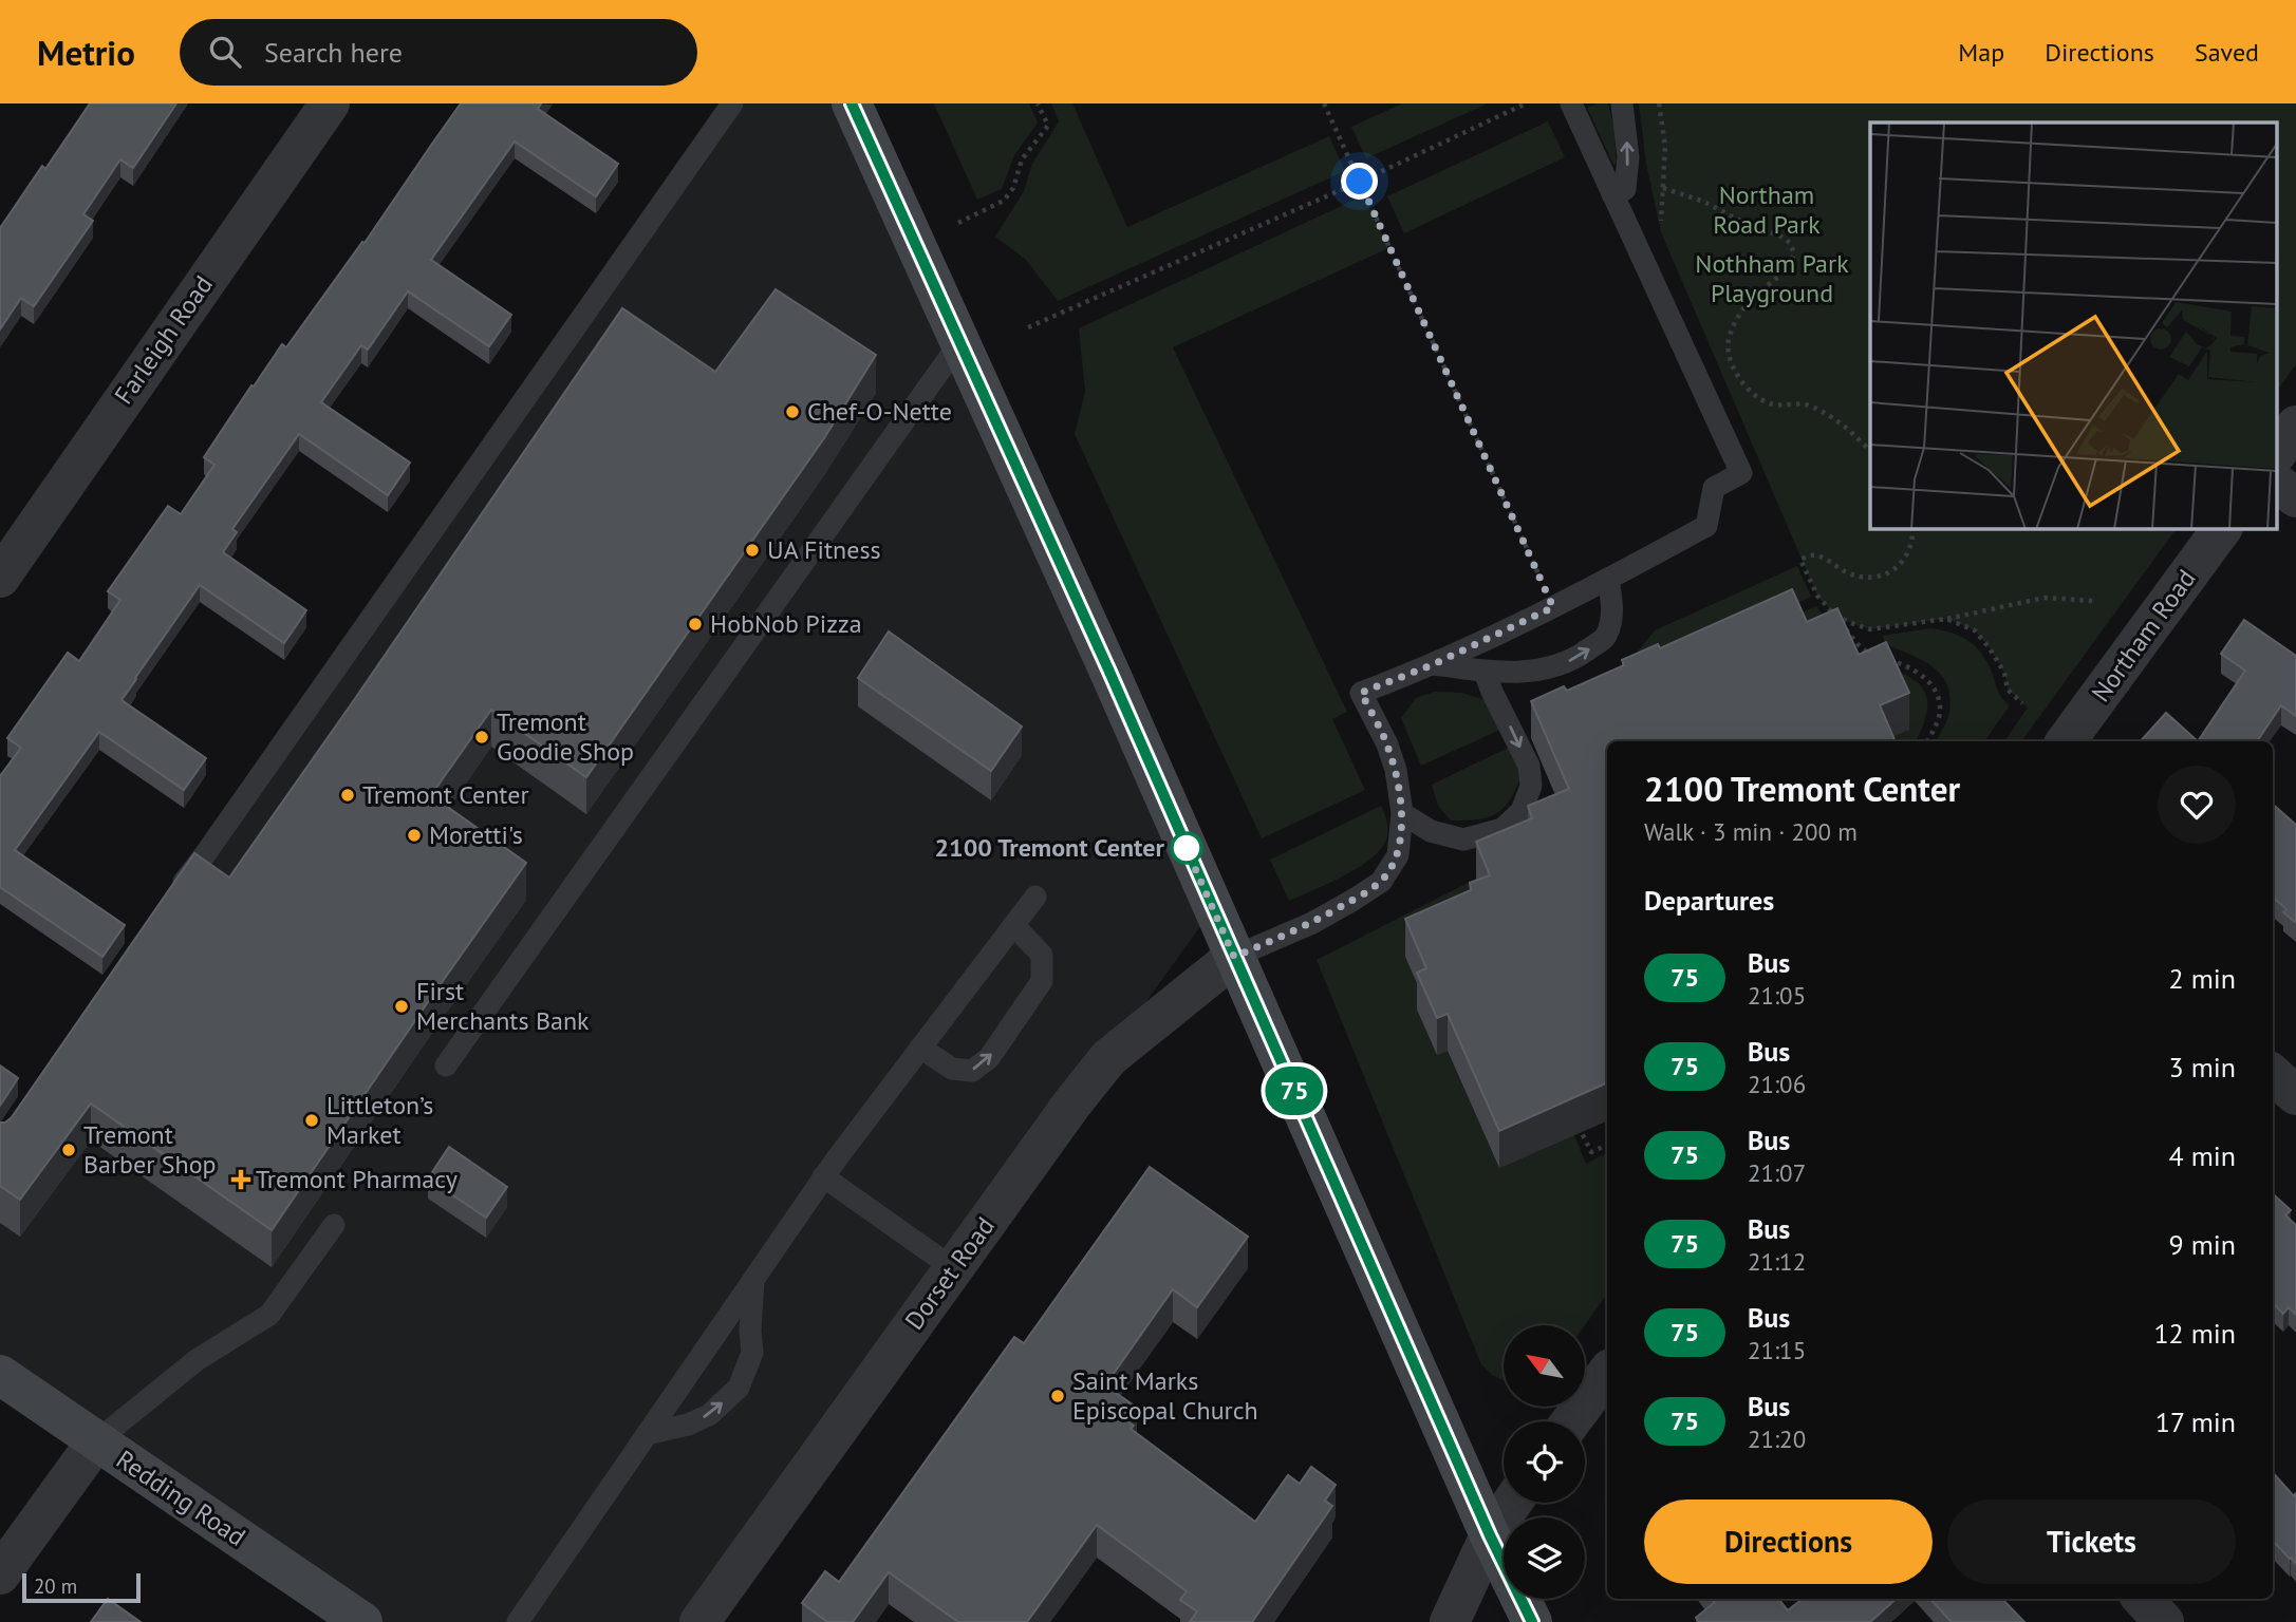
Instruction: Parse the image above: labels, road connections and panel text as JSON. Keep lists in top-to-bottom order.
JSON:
{
  "streets": {
    "main road": ["Redding Road"],
    "street": ["Farleigh Road", "Northam Road", "Dorset Road"]
  },
  "parks": ["Northam Road Park", "Nothham Park Playground"],
  "places": {
    "other": [
      "Chef-O-Nette",
      "UA Fitness",
      "HobNob Pizza",
      "Tremont Goodie Shop",
      "Tremont Center",
      "Moretti's",
      "2100 Tremont Center",
      "First Merchants Bank",
      "Littleton’s Market",
      "Tremont Barber Shop",
      "Saint Marks Episcopal Church"
    ],
    "health": ["Tremont Pharmacy"]
  },
  "lines": ["bus line 75"],
  "scale_bar": "20 m",
  "north": "top left",
  "page": {
    "header": "Metrio",
    "search": "Search here",
    "nav": ["Map", "Directions", "Saved"],
    "on_map": "75",
    "heading": [
      ["2100 Tremont Center", "Walk · 3 min · 200 m"],
      "Departures"
    ],
    "list": [
      {
        "mark": "75",
        "name": "Bus",
        "note": "21:05",
        "value": "2 min"
      },
      {
        "mark": "75",
        "name": "Bus",
        "note": "21:06",
        "value": "3 min"
      },
      {
        "mark": "75",
        "name": "Bus",
        "note": "21:07",
        "value": "4 min"
      },
      {
        "mark": "75",
        "name": "Bus",
        "note": "21:12",
        "value": "9 min"
      },
      {
        "mark": "75",
        "name": "Bus",
        "note": "21:15",
        "value": "12 min"
      },
      {
        "mark": "75",
        "name": "Bus",
        "note": "21:20",
        "value": "17 min"
      }
    ],
    "buttons": ["Directions", "Tickets"],
    "scale": "20 m"
  }
}
